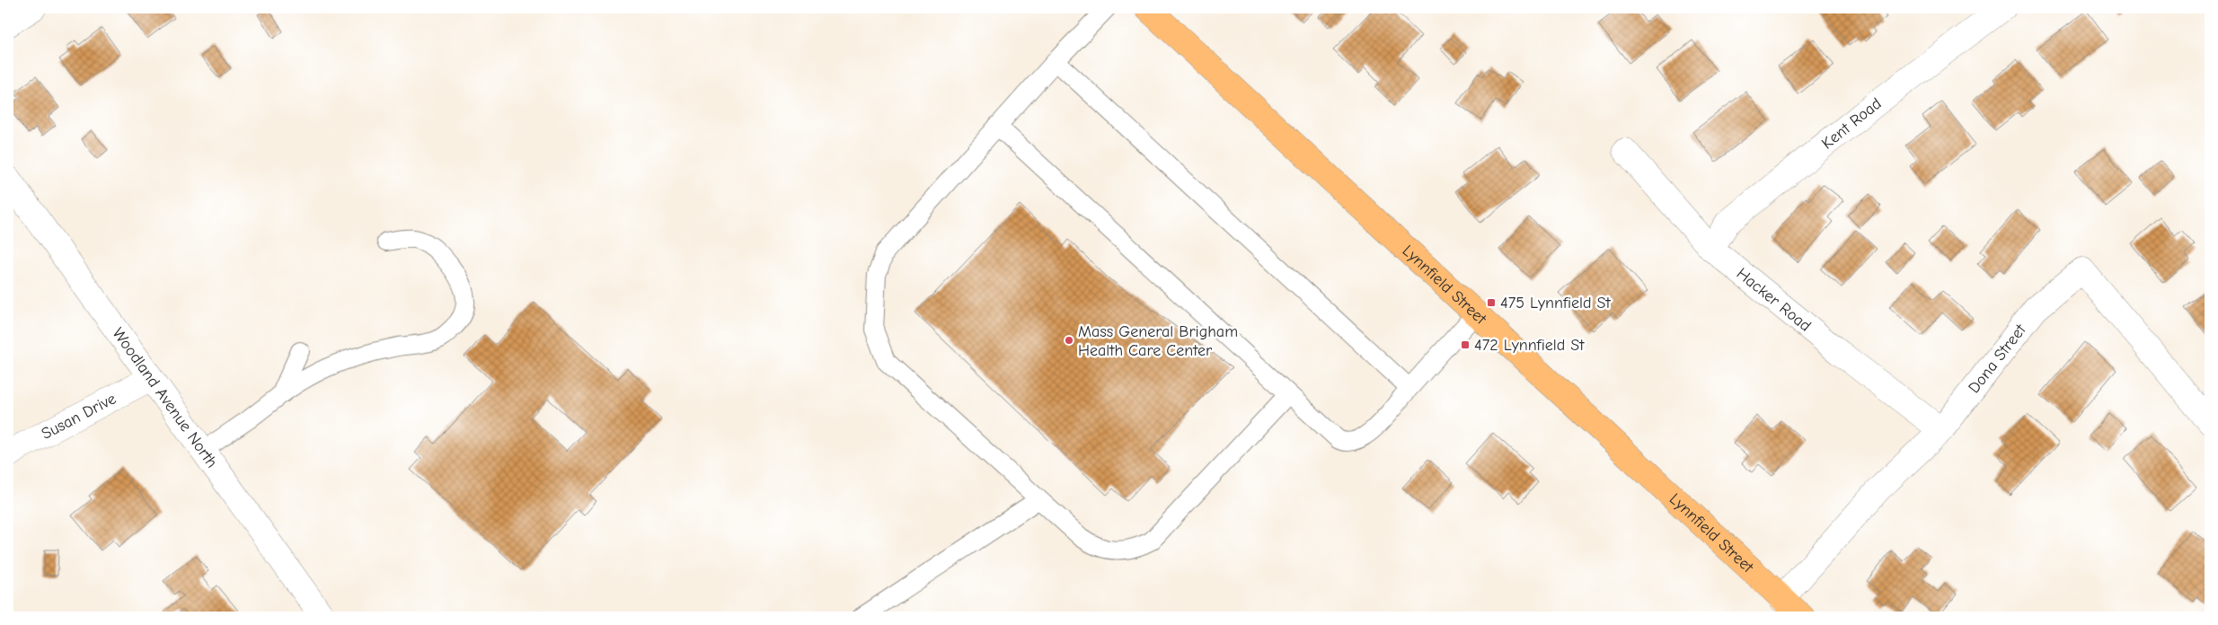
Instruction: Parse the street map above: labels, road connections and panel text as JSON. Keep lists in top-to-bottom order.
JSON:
{
  "streets": {
    "main road": ["Lynnfield Street"],
    "street": [
      "Kent Road",
      "Hacker Road",
      "Dona Street",
      "Woodland Avenue North",
      "Susan Drive"
    ]
  },
  "crossings": [
    ["Kent Road", "Hacker Road"],
    ["Lynnfield Street", "Dona Street"],
    ["Hacker Road", "Dona Street"],
    ["Woodland Avenue North", "Susan Drive"]
  ],
  "places": {
    "transit": ["475 Lynnfield St", "472 Lynnfield St"],
    "other": ["Mass General Brigham Health Care Center"]
  }
}
